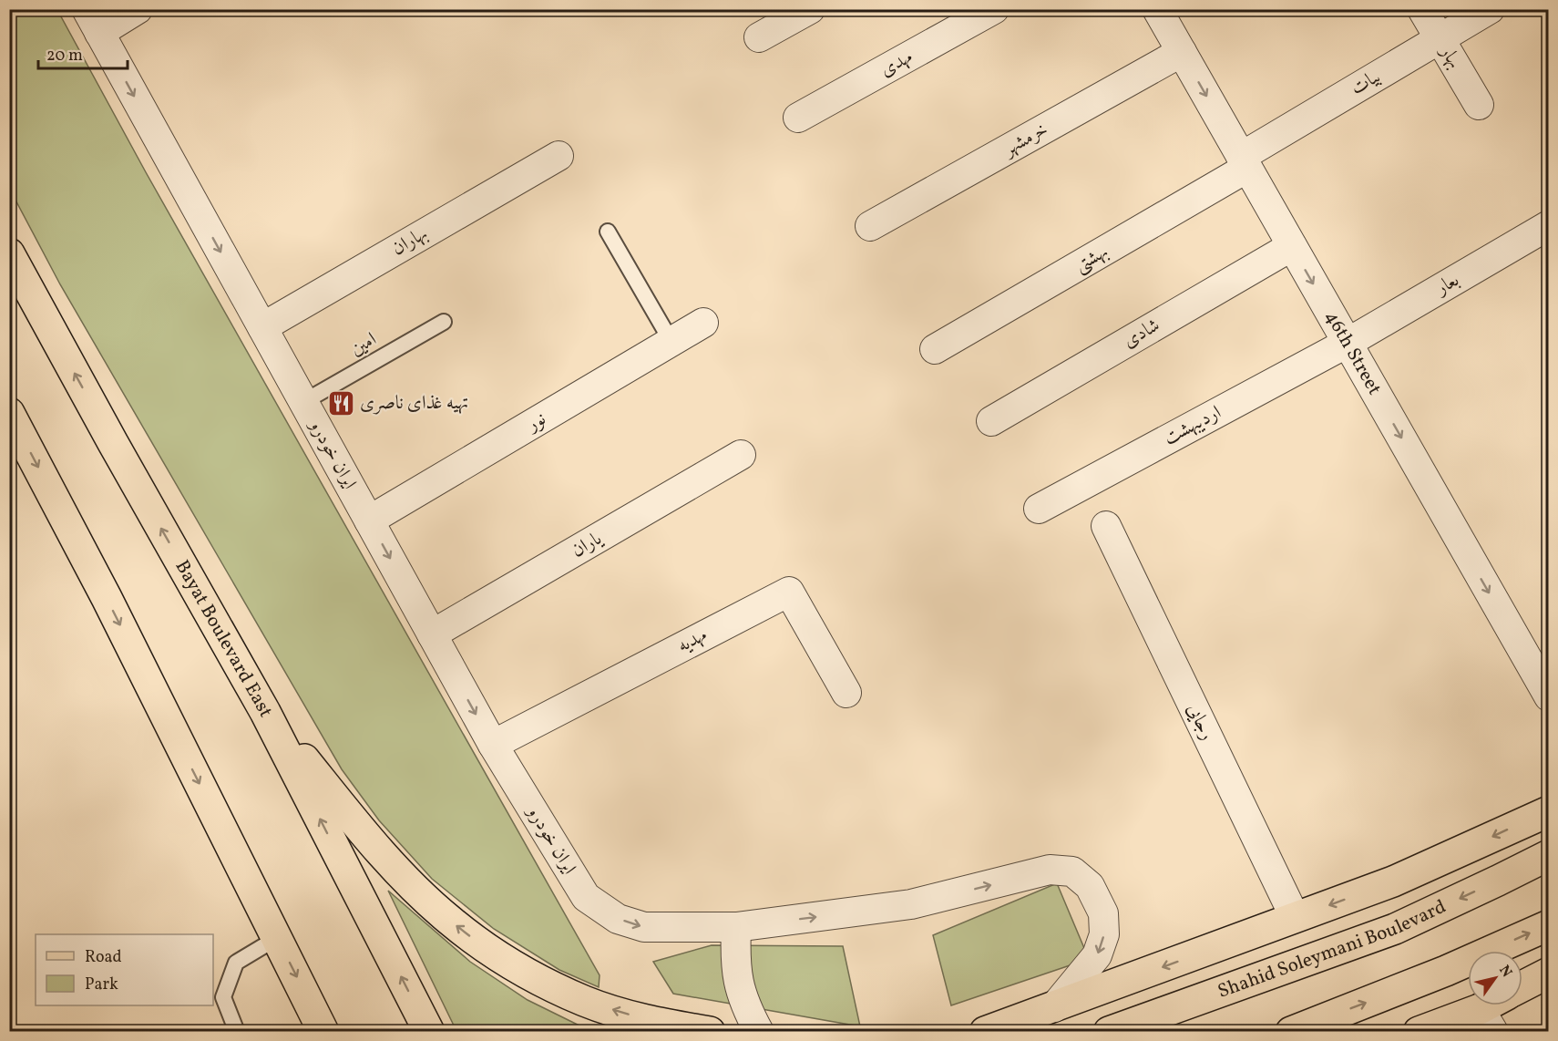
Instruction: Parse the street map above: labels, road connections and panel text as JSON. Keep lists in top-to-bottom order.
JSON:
{
  "streets": {
    "main road": ["Bayat Boulevard East", "Shahid Soleymani Boulevard"],
    "street": [
      "بهار",
      "مهدی",
      "بیات",
      "خرمشهر",
      "بهاران",
      "بهشتی",
      "بعار",
      "شادی",
      "46th Street",
      "نور",
      "اردیبهشت",
      "ایران خودرو",
      "یاران",
      "مهدیه",
      "رجایی"
    ],
    "lane": ["امین"]
  },
  "crossings": [
    ["بهار", "بیات"],
    ["بیات", "بهشتی"],
    ["بیات", "46th Street"],
    ["خرمشهر", "46th Street"],
    ["بهاران", "ایران خودرو"],
    ["بهشتی", "46th Street"],
    ["بعار", "46th Street"],
    ["بعار", "اردیبهشت"],
    ["شادی", "46th Street"],
    ["امین", "ایران خودرو"],
    ["46th Street", "اردیبهشت"],
    ["نور", "ایران خودرو"],
    ["ایران خودرو", "یاران"],
    ["ایران خودرو", "مهدیه"]
  ],
  "one_way": ["46th Street", "ایران خودرو"],
  "places": {
    "restaurant": ["تهیه غذای ناصری"]
  },
  "legend": ["Road", "Park"],
  "scale_bar": "20 m",
  "north": "top right"
}
